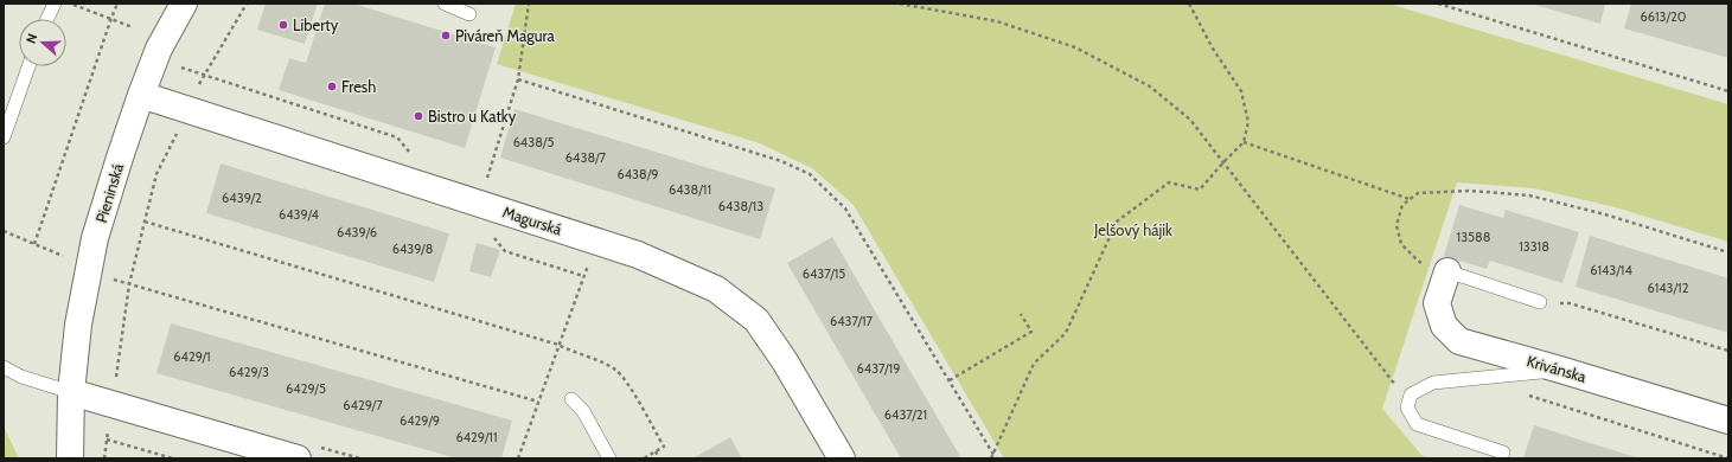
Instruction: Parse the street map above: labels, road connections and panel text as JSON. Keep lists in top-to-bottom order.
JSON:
{
  "streets": {
    "street": ["Pieninská", "Magurská", "Krivánska"]
  },
  "crossings": [
    ["Pieninská", "Magurská"]
  ],
  "parks": ["Jelšový hájik"],
  "places": [
    "Liberty",
    "Piváreň Magura",
    "Fresh",
    "Bistro u Katky"
  ],
  "house_numbers": [
    "6613/20",
    "6438/5",
    "6438/7",
    "6438/9",
    "6438/11",
    "6439/2",
    "6438/13",
    "6439/4",
    "6439/6",
    "13588",
    "13318",
    "6439/8",
    "6143/14",
    "6437/15",
    "6143/12",
    "6437/17",
    "6429/1",
    "6437/19",
    "6429/3",
    "6429/5",
    "6429/7",
    "6437/21",
    "6429/9",
    "6429/11"
  ],
  "north": "left"
}
